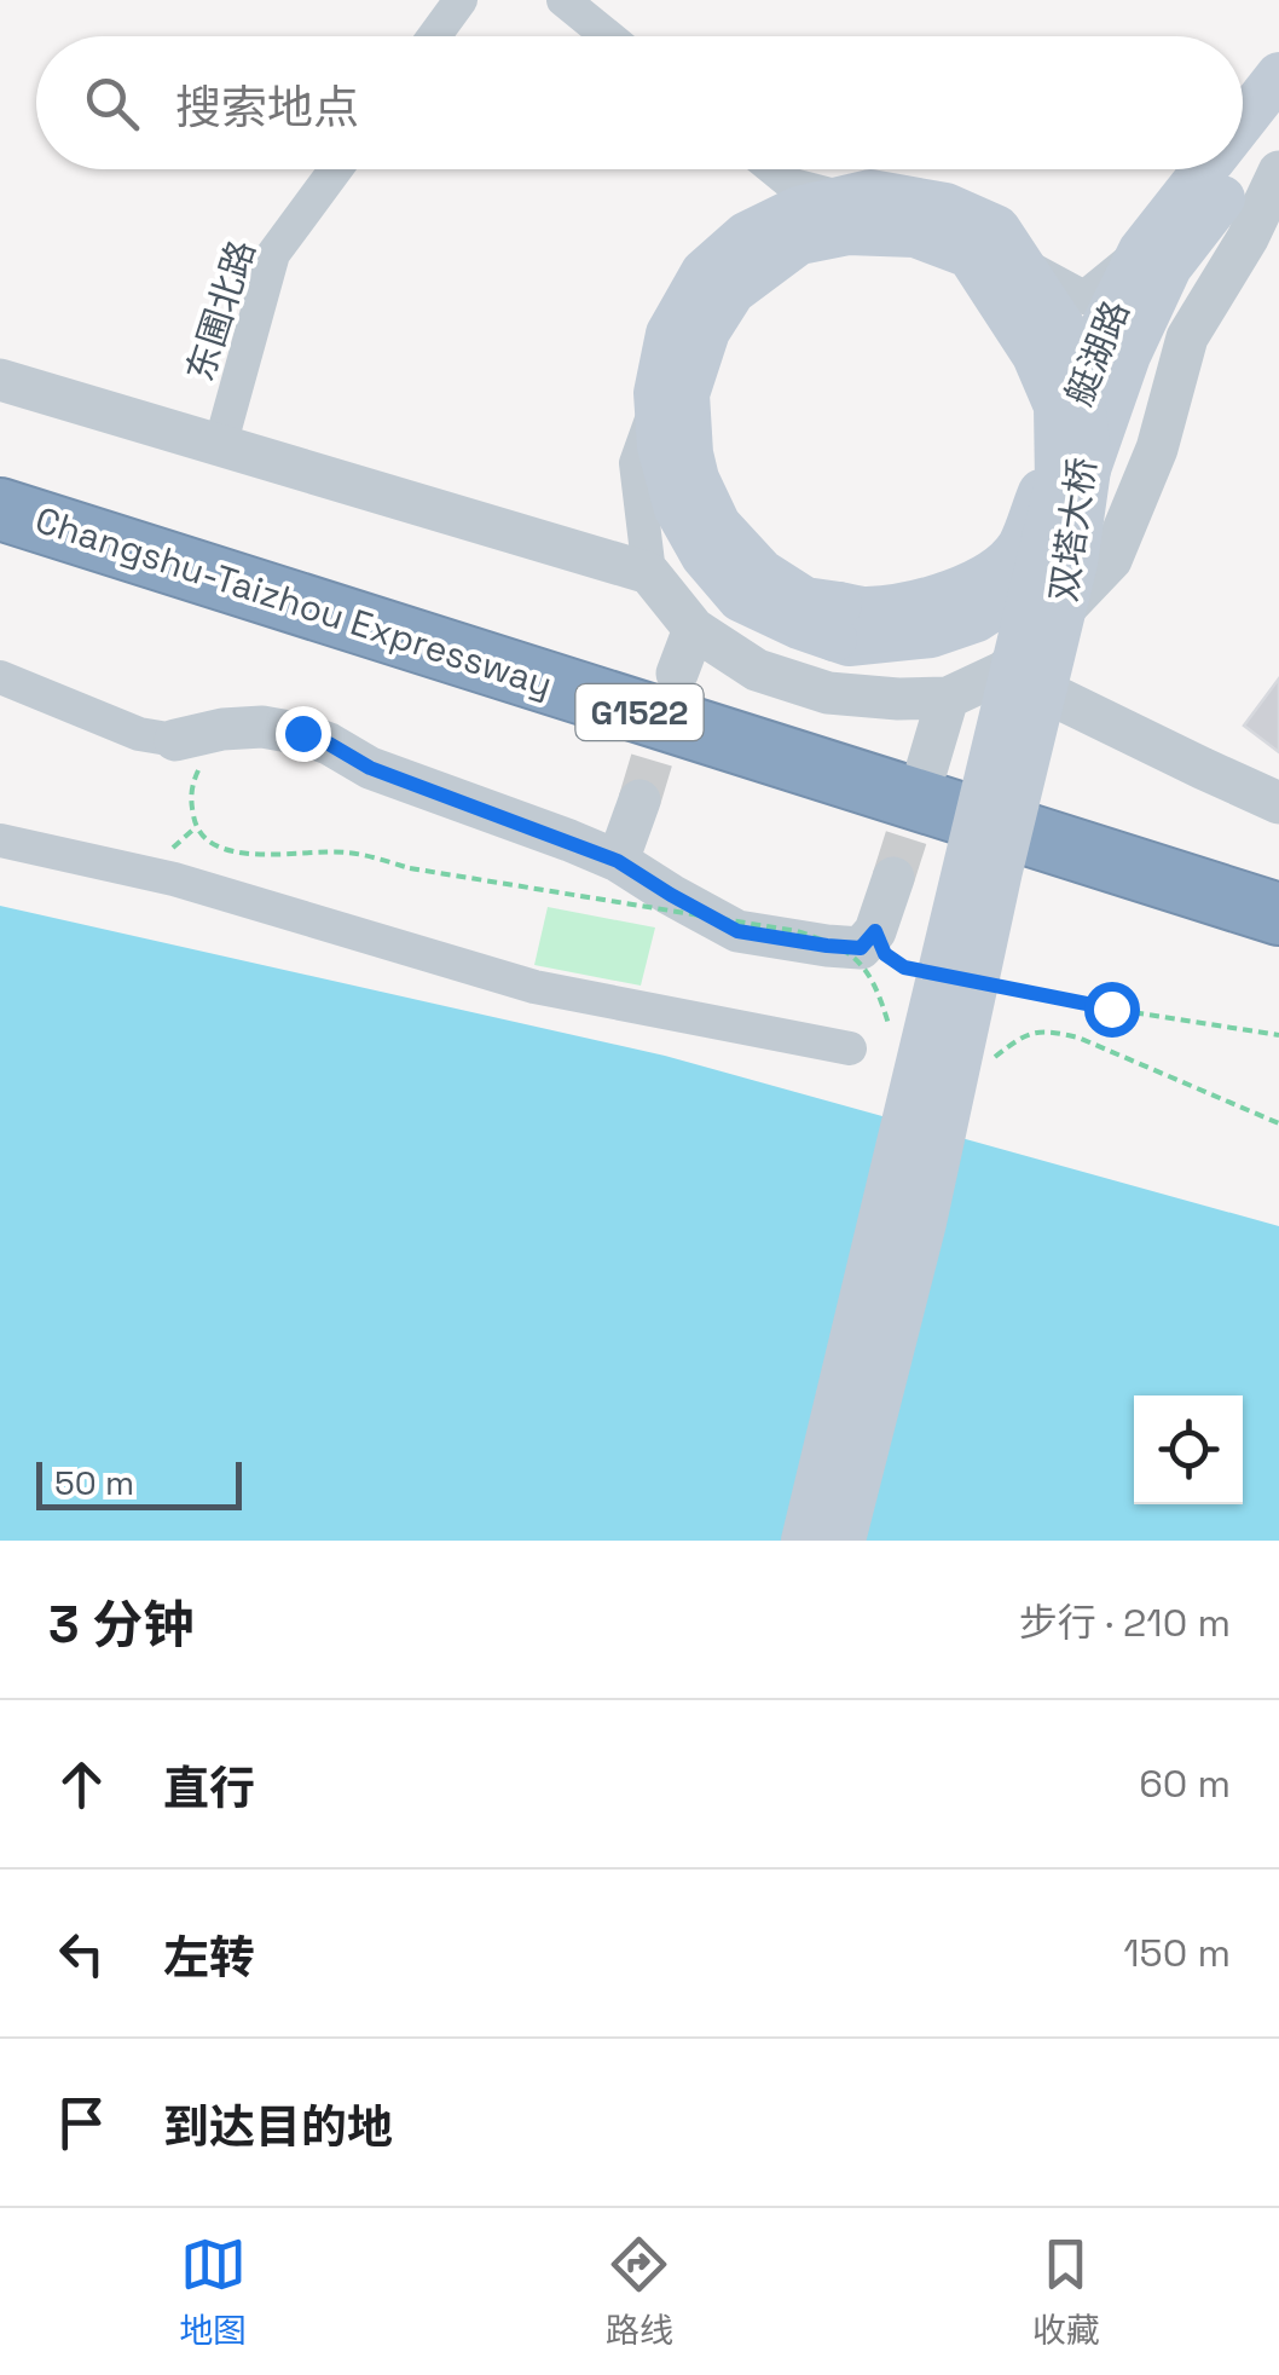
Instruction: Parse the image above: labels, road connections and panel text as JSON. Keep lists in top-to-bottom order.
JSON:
{
  "streets": {
    "highway": ["Changshu-Taizhou Expressway", "G1522"],
    "main road": ["艇湖路", "双塔大桥"],
    "street": ["东圃北路"]
  },
  "crossings": [
    ["艇湖路", "双塔大桥"]
  ],
  "scale_bar": "50 m",
  "page": {
    "search": "搜索地点",
    "scale": "50 m",
    "heading": ["3 分钟", "步行 · 210 m"],
    "list": [
      ["直行", "60 m"],
      ["左转", "150 m"],
      "到达目的地"
    ],
    "nav": ["地图", "路线", "收藏"]
  }
}
